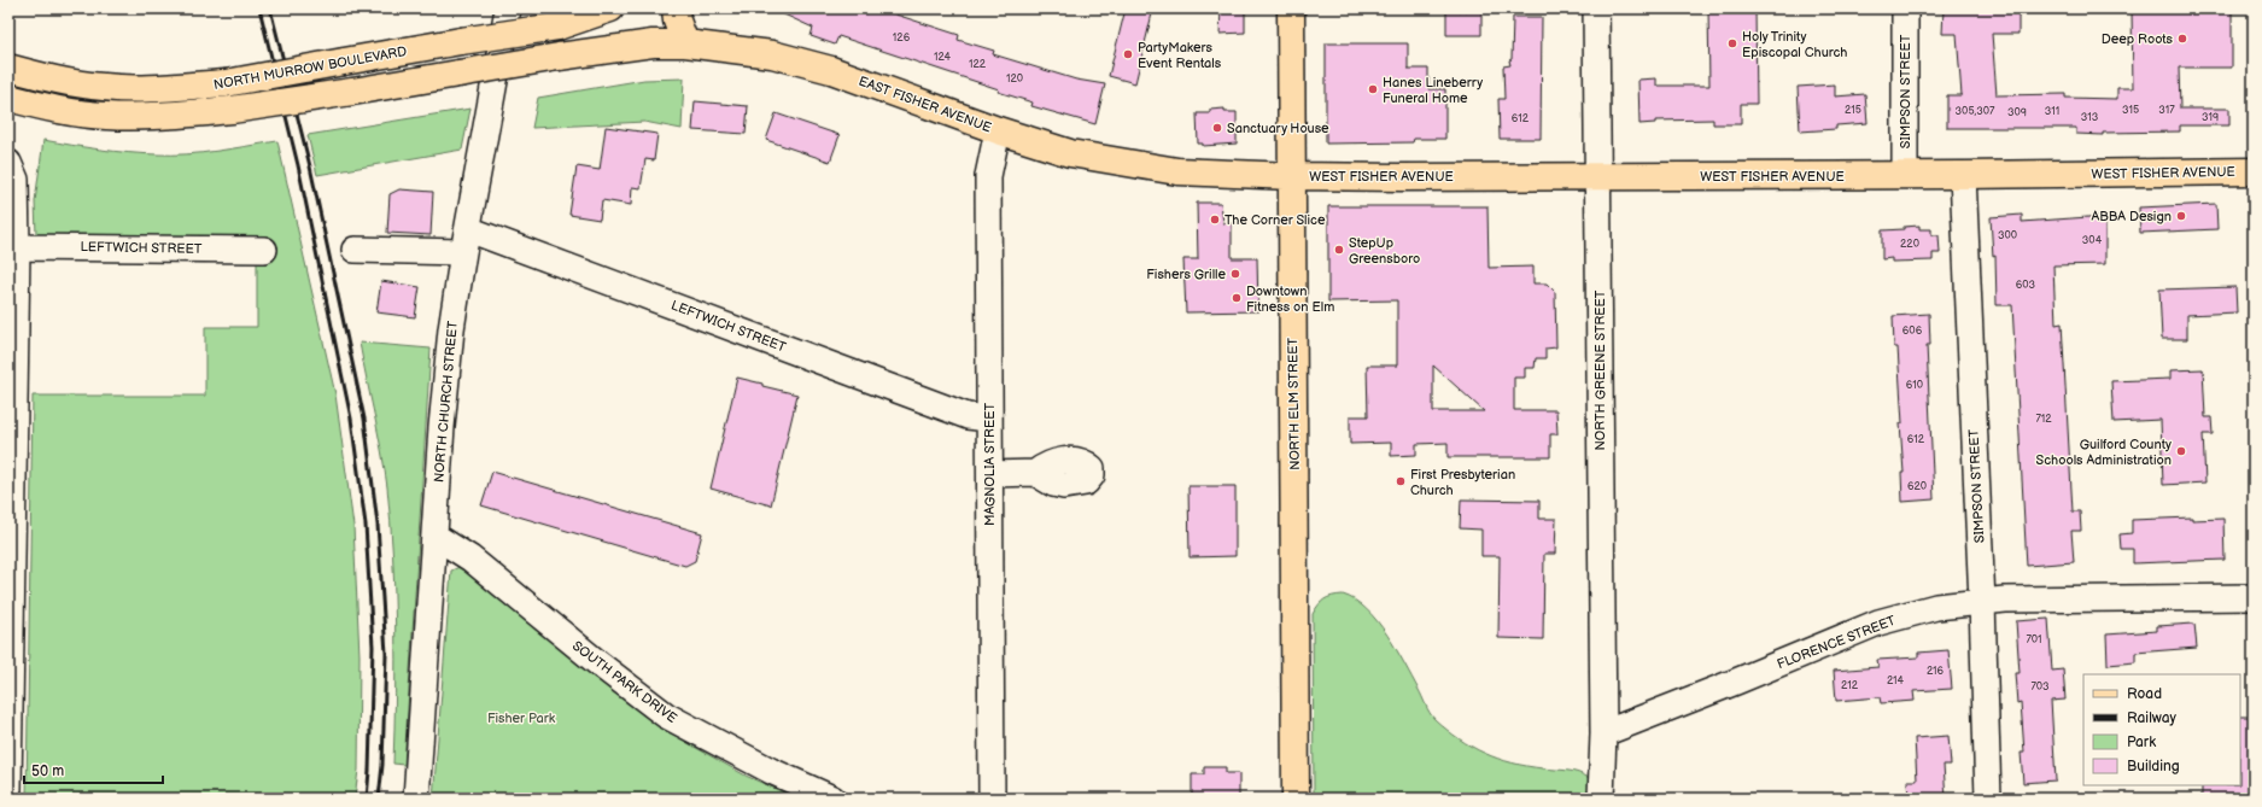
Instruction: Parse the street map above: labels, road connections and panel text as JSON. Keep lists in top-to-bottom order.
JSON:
{
  "streets": {
    "main road": [
      "NORTH MURROW BOULEVARD",
      "EAST FISHER AVENUE",
      "WEST FISHER AVENUE",
      "NORTH ELM STREET"
    ],
    "street": [
      "SIMPSON STREET",
      "LEFTWICH STREET",
      "NORTH GREENE STREET",
      "NORTH CHURCH STREET",
      "MAGNOLIA STREET",
      "FLORENCE STREET",
      "SOUTH PARK DRIVE"
    ]
  },
  "crossings": [
    ["NORTH MURROW BOULEVARD", "EAST FISHER AVENUE"],
    ["SIMPSON STREET", "WEST FISHER AVENUE"],
    ["SIMPSON STREET", "FLORENCE STREET"],
    ["EAST FISHER AVENUE", "WEST FISHER AVENUE"],
    ["EAST FISHER AVENUE", "NORTH ELM STREET"],
    ["EAST FISHER AVENUE", "MAGNOLIA STREET"],
    ["WEST FISHER AVENUE", "NORTH GREENE STREET"],
    ["WEST FISHER AVENUE", "NORTH ELM STREET"],
    ["LEFTWICH STREET", "NORTH CHURCH STREET"],
    ["LEFTWICH STREET", "MAGNOLIA STREET"],
    ["NORTH GREENE STREET", "FLORENCE STREET"],
    ["NORTH CHURCH STREET", "SOUTH PARK DRIVE"]
  ],
  "parks": ["Fisher Park"],
  "places": [
    "Deep Roots",
    "Holy Trinity Episcopal Church",
    "PartyMakers Event Rentals",
    "Hanes Lineberry Funeral Home",
    "Sanctuary House",
    "ABBA Design",
    "The Corner Slice",
    "StepUp Greensboro",
    "Fishers Grille",
    "Downtown Fitness on Elm",
    "Guilford County Schools Administration",
    "First Presbyterian Church"
  ],
  "house_numbers": [
    "126",
    "124",
    "122",
    "120",
    "215",
    "315",
    "317",
    "305,307",
    "311",
    "309",
    "313",
    "319",
    "612",
    "300",
    "304",
    "220",
    "603",
    "606",
    "610",
    "712",
    "612",
    "620",
    "701",
    "216",
    "214",
    "212",
    "703"
  ],
  "legend": [
    "Road",
    "Railway",
    "Park",
    "Building"
  ],
  "scale_bar": "50 m"
}
